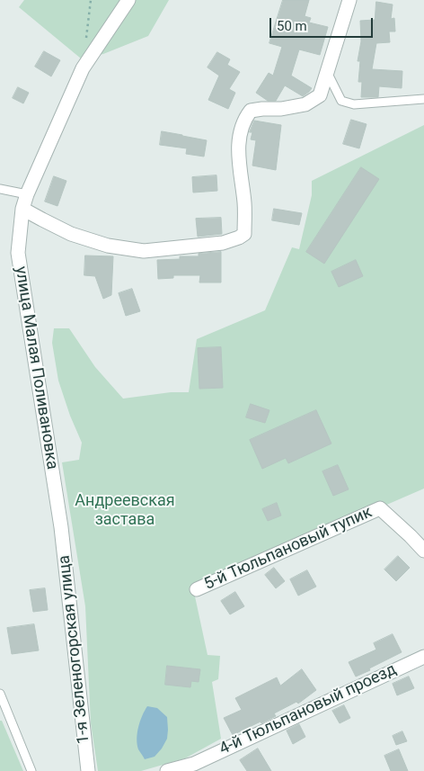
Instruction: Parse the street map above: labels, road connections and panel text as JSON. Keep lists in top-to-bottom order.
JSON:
{
  "streets": {
    "street": [
      "улица Малая Поливановка",
      "5-й Тюльпановый тупик",
      "1-я Зеленогорская улица",
      "4-й Тюльпановый проезд"
    ]
  },
  "crossings": [
    ["улица Малая Поливановка", "1-я Зеленогорская улица"]
  ],
  "parks": ["Андреевская застава"],
  "scale_bar": "50 m"
}
